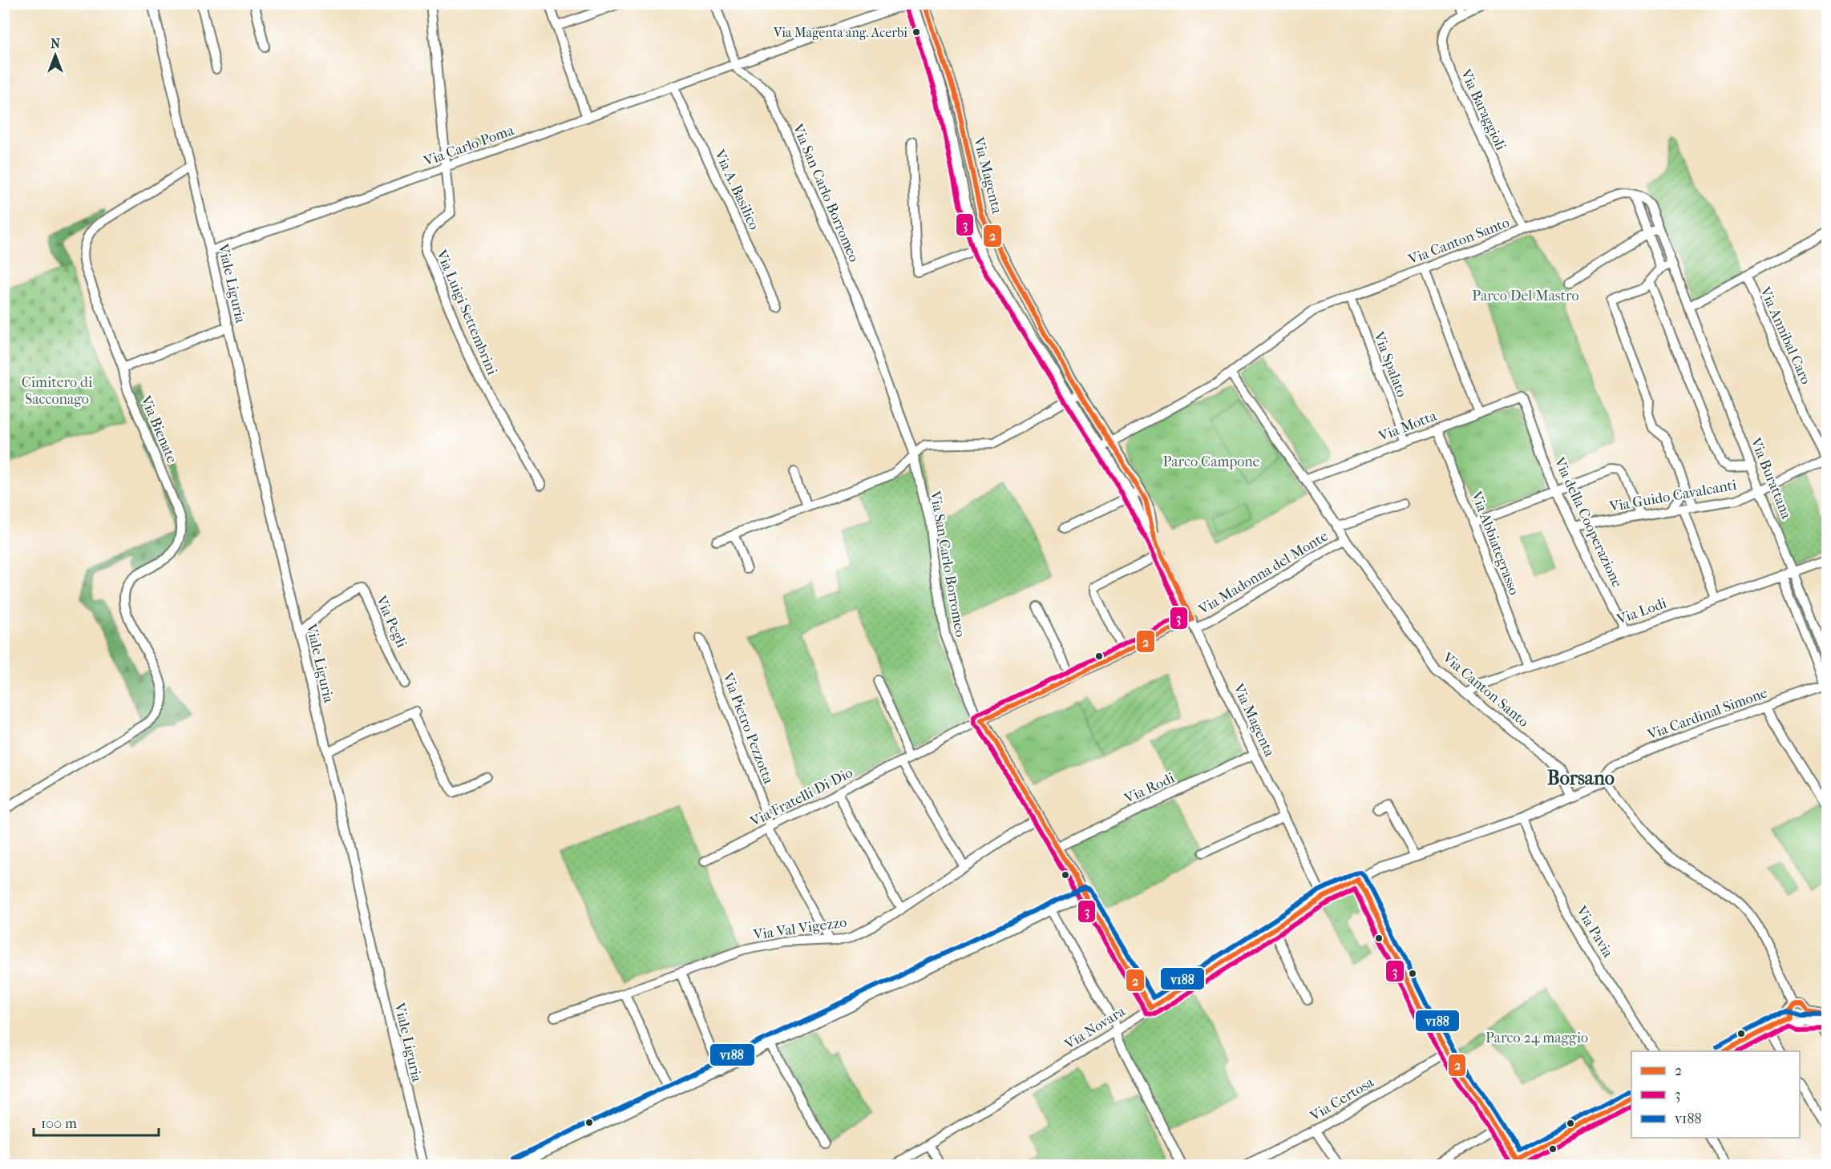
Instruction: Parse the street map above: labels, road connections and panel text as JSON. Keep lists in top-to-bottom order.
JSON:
{
  "streets": {
    "street": [
      "Via Baraggioli",
      "Via Carlo Poma",
      "Via Magenta",
      "Via A. Basilico",
      "Via San Carlo Borromeo",
      "Via Canton Santo",
      "Viale Liguria",
      "Via Luigi Settembrini",
      "Via Annibal Caro",
      "Via Spalato",
      "Via Motta",
      "Via Bienate",
      "Via Burattana",
      "Via Guido Cavalcanti",
      "Via della Cooperazione",
      "Via Abbiategrasso",
      "Via Madonna del Monte",
      "Via Lodi",
      "Via Pegli",
      "Via Cardinal Simone",
      "Via Pietro Pezzotta",
      "Via Rodi",
      "Via Fratelli Di Dio",
      "Via Val Vigezzo",
      "Via Pavia",
      "Via Novara",
      "Via Certosa"
    ]
  },
  "crossings": [
    ["Via Baraggioli", "Via Canton Santo"],
    ["Via Carlo Poma", "Via A. Basilico"],
    ["Via Carlo Poma", "Via San Carlo Borromeo"],
    ["Via Carlo Poma", "Viale Liguria"],
    ["Via Carlo Poma", "Via Luigi Settembrini"],
    ["Via Magenta", "Via Canton Santo"],
    ["Via Magenta", "Via Madonna del Monte"],
    ["Via Magenta", "Via Rodi"],
    ["Via Magenta", "Via Fratelli Di Dio"],
    ["Via Magenta", "Via Novara"],
    ["Via San Carlo Borromeo", "Via Rodi"],
    ["Via San Carlo Borromeo", "Via Fratelli Di Dio"],
    ["Via San Carlo Borromeo", "Via Val Vigezzo"],
    ["Via San Carlo Borromeo", "Via Novara"],
    ["Via Canton Santo", "Via Spalato"],
    ["Via Canton Santo", "Via Motta"],
    ["Via Canton Santo", "Via Madonna del Monte"],
    ["Via Canton Santo", "Via Lodi"],
    ["Viale Liguria", "Via Bienate"],
    ["Viale Liguria", "Via Pegli"],
    ["Via Annibal Caro", "Via Guido Cavalcanti"],
    ["Via Spalato", "Via Motta"],
    ["Via Motta", "Via della Cooperazione"],
    ["Via Motta", "Via Abbiategrasso"],
    ["Via Burattana", "Via Guido Cavalcanti"],
    ["Via Burattana", "Via Lodi"],
    ["Via Guido Cavalcanti", "Via della Cooperazione"],
    ["Via della Cooperazione", "Via Lodi"],
    ["Via Abbiategrasso", "Via Lodi"],
    ["Via Pietro Pezzotta", "Via Fratelli Di Dio"],
    ["Via Pietro Pezzotta", "Via Val Vigezzo"]
  ],
  "districts": ["Borsano"],
  "parks": [
    "Parco Del Mastro",
    "Cimitero di Sacconago",
    "Parco Campone",
    "Parco 24 maggio"
  ],
  "places": ["Via Magenta ang. Acerbi"],
  "lines": ["transit line 2", "transit line 3", "transit line v188"],
  "legend": ["2", "3", "v188"],
  "scale_bar": "100 m",
  "north": "top"
}
